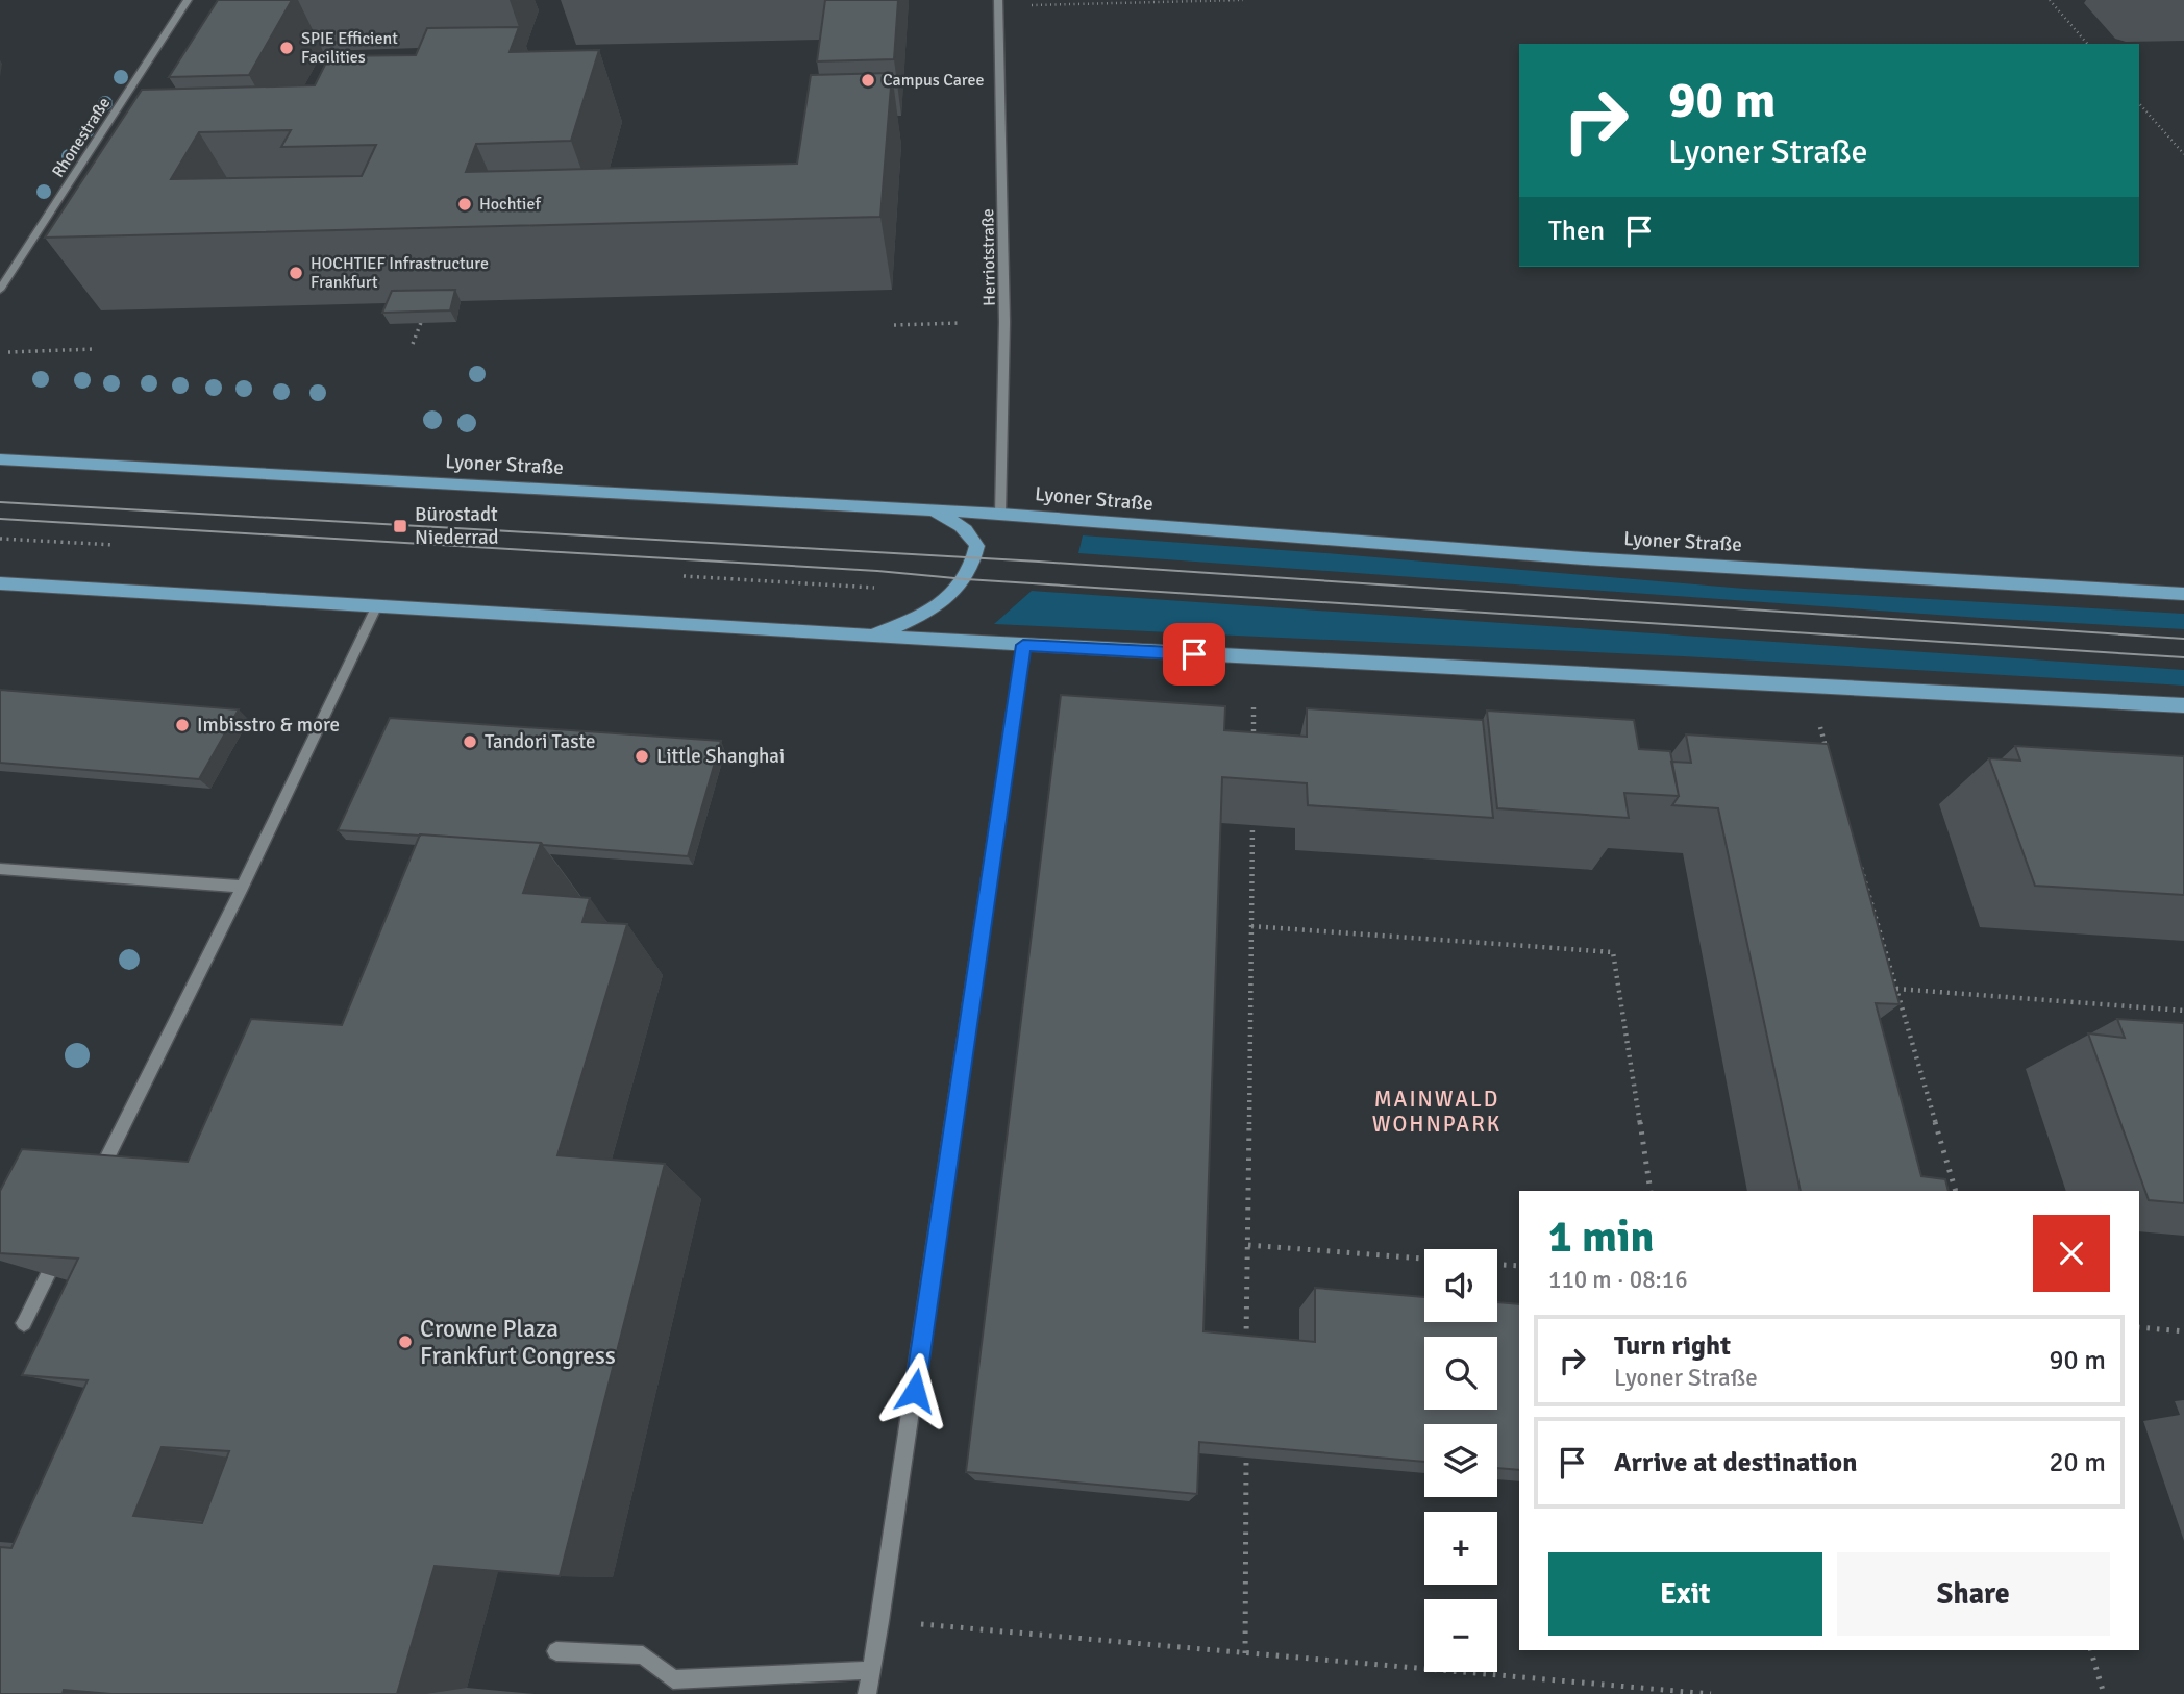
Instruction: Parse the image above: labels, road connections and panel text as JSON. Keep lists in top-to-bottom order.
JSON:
{
  "streets": {
    "main road": ["Lyoner Straße"],
    "street": ["Rhonestraße", "Herriotstraße"]
  },
  "crossings": [
    ["Herriotstraße", "Lyoner Straße"]
  ],
  "districts": ["MAINWALD WOHNPARK"],
  "places": {
    "other": [
      "SPIE Efficient Facilities",
      "Campus Caree",
      "Hochtief",
      "HOCHTIEF Infrastructure Frankfurt",
      "Imbisstro & more",
      "Tandori Taste",
      "Little Shanghai",
      "Crowne Plaza Frankfurt Congress"
    ],
    "transit": ["Bürostadt Niederrad"]
  },
  "page": {
    "turn": ["90 m", "Lyoner Straße"],
    "then": "Then",
    "heading": ["1 min", "110 m · 08:16"],
    "map_buttons": ["+", "−"],
    "list": [
      {
        "name": "Turn right",
        "note": "Lyoner Straße",
        "value": "90 m"
      },
      {
        "name": "Arrive at destination",
        "value": "20 m"
      }
    ],
    "buttons": ["Exit", "Share"]
  }
}
